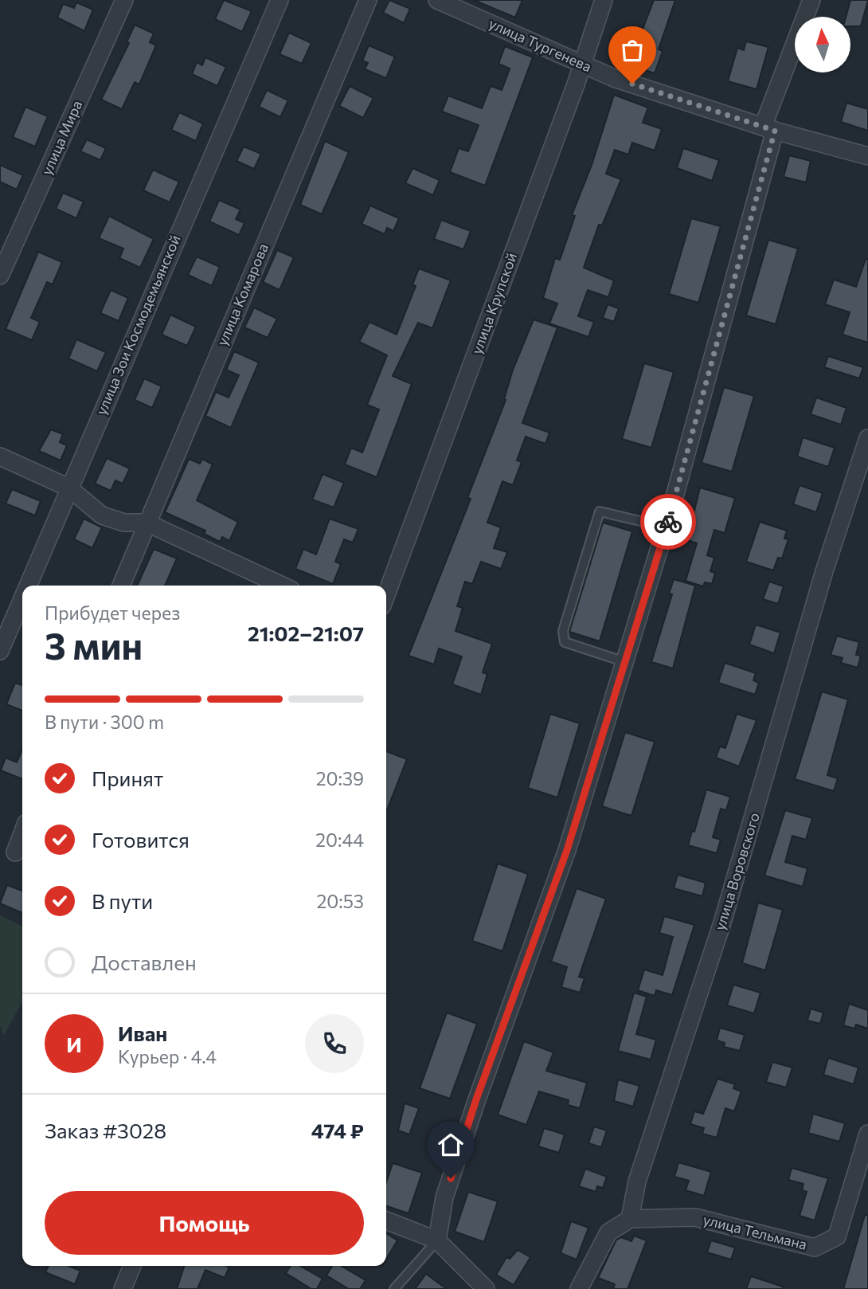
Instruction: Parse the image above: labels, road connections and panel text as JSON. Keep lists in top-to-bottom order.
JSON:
{
  "streets": {
    "street": [
      "улица Тургенева",
      "улица Мира",
      "улица Комарова",
      "улица Крупской",
      "улица Зои Космодемьянской",
      "улица Воровского",
      "улица Тельмана"
    ]
  },
  "crossings": [
    ["улица Тургенева", "улица Крупской"],
    ["улица Воровского", "улица Тельмана"]
  ],
  "north": "top",
  "page": {
    "heading": ["3 мин", "Прибудет через", "21:02–21:07"],
    "panel": [
      "Иван",
      "Курьер · 4.4",
      "Заказ #3028",
      "474 ₽"
    ],
    "bar": "В пути · 300 m",
    "list": [
      ["Принят", "20:39"],
      ["Готовится", "20:44"],
      ["В пути", "20:53"],
      "Доставлен"
    ],
    "round": "И",
    "buttons": "Помощь"
  }
}
